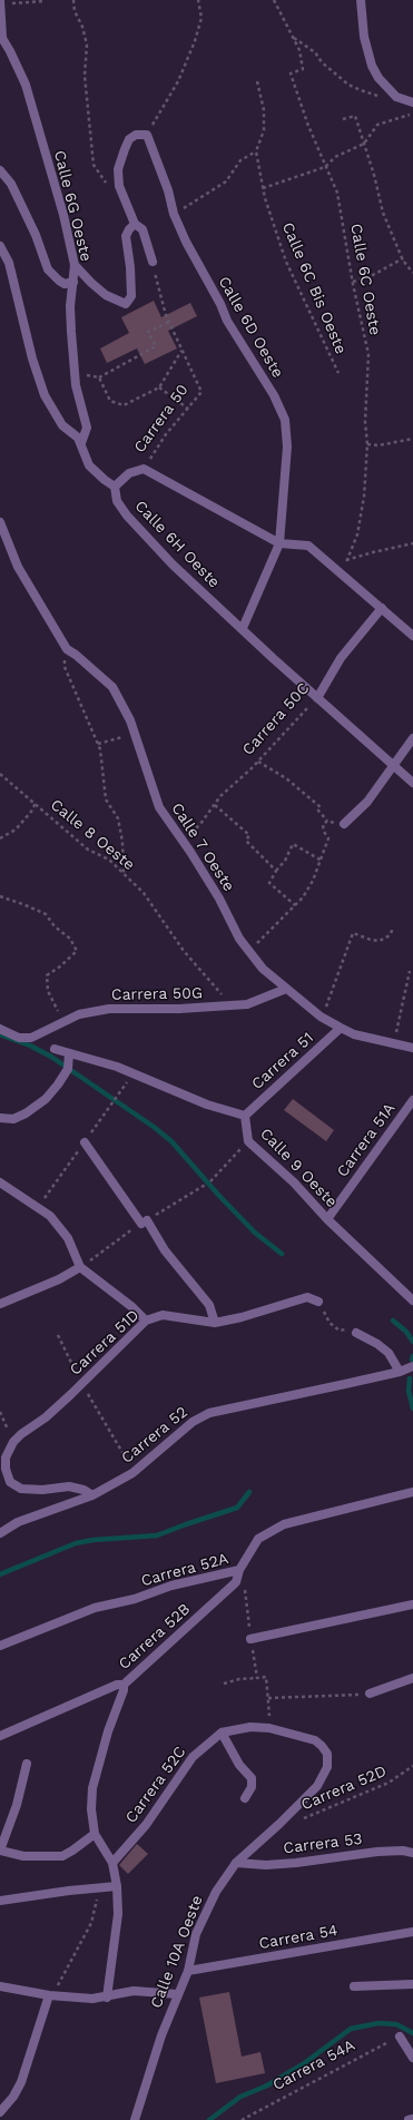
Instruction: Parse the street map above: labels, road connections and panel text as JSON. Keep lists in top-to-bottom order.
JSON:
{
  "streets": {
    "street": [
      "Calle 6G Oeste",
      "Calle 6D Oeste",
      "Calle 6H Oeste",
      "Carrera 50C",
      "Calle 7 Oeste",
      "Carrera 50G",
      "Carrera 51",
      "Carrera 51A",
      "Calle 9 Oeste",
      "Carrera 51D",
      "Carrera 52",
      "Carrera 52A",
      "Carrera 52B",
      "Carrera 52C",
      "Carrera 53",
      "Carrera 54",
      "Calle 10A Oeste"
    ],
    "path": [
      "Calle 6C Oeste",
      "Calle 6C Bis Oeste",
      "Carrera 50",
      "Calle 8 Oeste",
      "Carrera 52D",
      "Carrera 54A"
    ]
  },
  "crossings": [
    ["Calle 6H Oeste", "Carrera 50C"],
    ["Carrera 50C", "Calle 7 Oeste"],
    ["Calle 8 Oeste", "Carrera 50G"],
    ["Calle 7 Oeste", "Carrera 50G"],
    ["Calle 7 Oeste", "Carrera 51"],
    ["Carrera 51", "Calle 9 Oeste"],
    ["Carrera 51A", "Calle 9 Oeste"],
    ["Carrera 52A", "Carrera 52B"],
    ["Carrera 52C", "Calle 10A Oeste"],
    ["Carrera 52D", "Calle 10A Oeste"],
    ["Carrera 53", "Calle 10A Oeste"],
    ["Carrera 54", "Calle 10A Oeste"]
  ]
}
